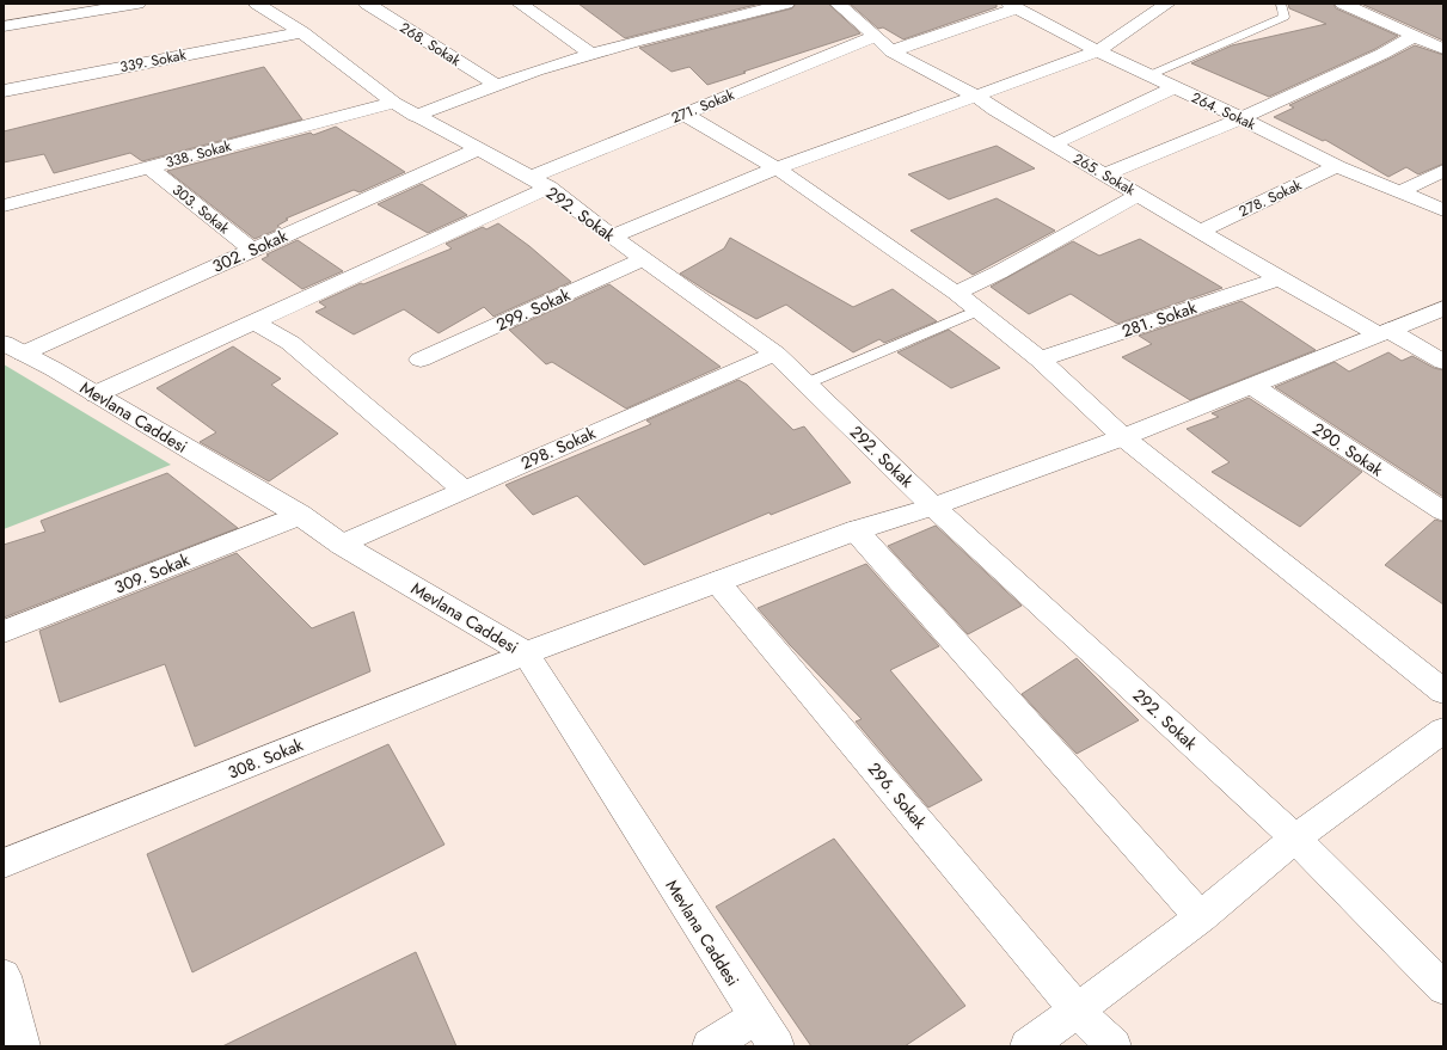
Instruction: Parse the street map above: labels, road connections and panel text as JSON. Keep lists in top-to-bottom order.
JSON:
{
  "streets": {
    "street": [
      "268. Sokak",
      "339. Sokak",
      "271. Sokak",
      "264. Sokak",
      "338. Sokak",
      "265. Sokak",
      "278. Sokak",
      "303. Sokak",
      "292. Sokak",
      "302. Sokak",
      "299. Sokak",
      "281. Sokak",
      "Mevlana Caddesi",
      "298. Sokak",
      "290. Sokak",
      "309. Sokak",
      "308. Sokak",
      "296. Sokak"
    ]
  },
  "crossings": [
    ["268. Sokak", "338. Sokak"],
    ["339. Sokak", "292. Sokak"],
    ["271. Sokak", "265. Sokak"],
    ["271. Sokak", "292. Sokak"],
    ["271. Sokak", "Mevlana Caddesi"],
    ["264. Sokak", "278. Sokak"],
    ["338. Sokak", "303. Sokak"],
    ["338. Sokak", "292. Sokak"],
    ["265. Sokak", "278. Sokak"],
    ["265. Sokak", "281. Sokak"],
    ["265. Sokak", "308. Sokak"],
    ["303. Sokak", "302. Sokak"],
    ["292. Sokak", "302. Sokak"],
    ["292. Sokak", "299. Sokak"],
    ["292. Sokak", "298. Sokak"],
    ["292. Sokak", "308. Sokak"],
    ["302. Sokak", "Mevlana Caddesi"],
    ["Mevlana Caddesi", "298. Sokak"],
    ["Mevlana Caddesi", "309. Sokak"],
    ["Mevlana Caddesi", "308. Sokak"],
    ["290. Sokak", "308. Sokak"],
    ["308. Sokak", "296. Sokak"]
  ]
}
